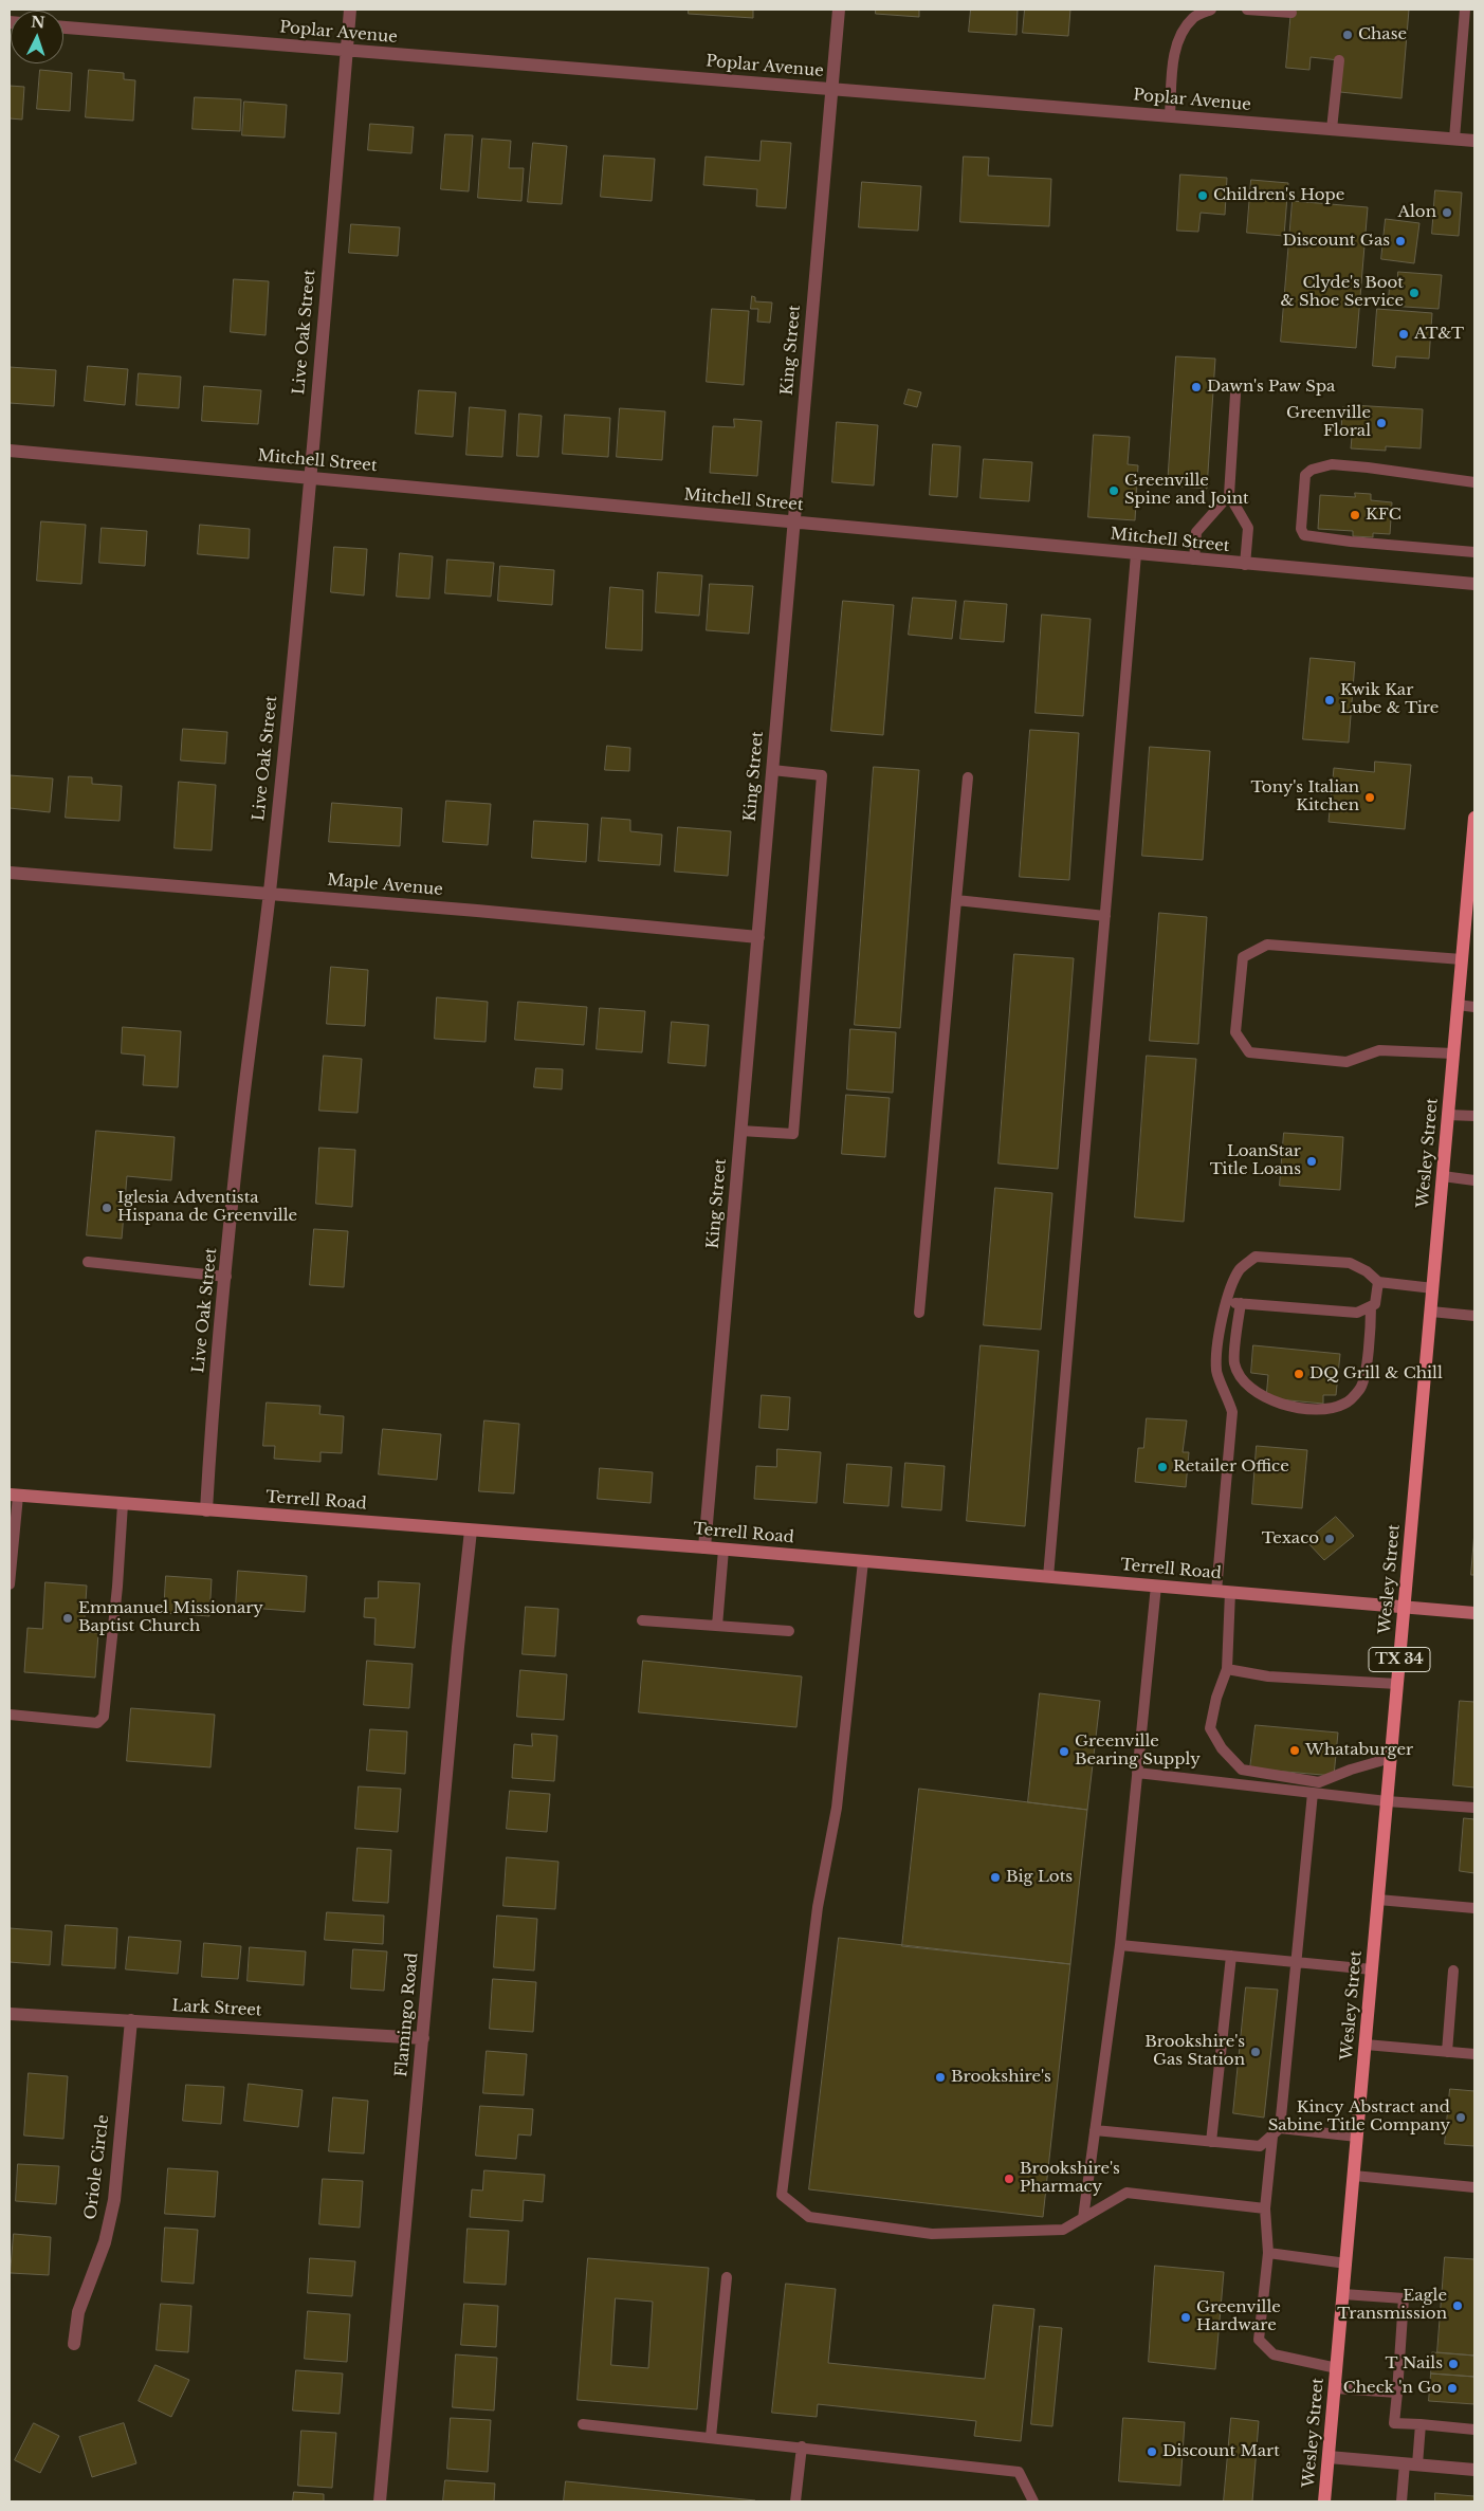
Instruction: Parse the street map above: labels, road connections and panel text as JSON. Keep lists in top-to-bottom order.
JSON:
{
  "streets": {
    "main road": ["Wesley Street", "TX 34"],
    "street": [
      "Poplar Avenue",
      "Live Oak Street",
      "King Street",
      "Mitchell Street",
      "Maple Avenue",
      "Terrell Road",
      "Lark Street",
      "Flamingo Road",
      "Oriole Circle"
    ]
  },
  "crossings": [
    ["Poplar Avenue", "Live Oak Street"],
    ["Poplar Avenue", "King Street"],
    ["Live Oak Street", "Mitchell Street"],
    ["Live Oak Street", "Maple Avenue"],
    ["Live Oak Street", "Terrell Road"],
    ["King Street", "Mitchell Street"],
    ["King Street", "Maple Avenue"],
    ["King Street", "Terrell Road"],
    ["Wesley Street", "Terrell Road"],
    ["Terrell Road", "Flamingo Road"],
    ["Lark Street", "Flamingo Road"],
    ["Lark Street", "Oriole Circle"]
  ],
  "places": [
    "Chase",
    "Children's Hope",
    "Alon",
    "Discount Gas",
    "Clyde's Boot & Shoe Service",
    "AT&T",
    "Dawn's Paw Spa",
    "Greenville Floral",
    "Greenville Spine and Joint",
    "KFC",
    "Kwik Kar Lube & Tire",
    "Tony's Italian Kitchen",
    "LoanStar Title Loans",
    "Iglesia Adventista Hispana de Greenville",
    "DQ Grill & Chill",
    "Retailer Office",
    "Texaco",
    "Emmanuel Missionary Baptist Church",
    "Whataburger",
    "Greenville Bearing Supply",
    "Big Lots",
    "Brookshire's Gas Station",
    "Brookshire's",
    "Kincy Abstract and Sabine Title Company",
    "Brookshire's Pharmacy",
    "Eagle Transmission",
    "Greenville Hardware",
    "T Nails",
    "Check 'n Go",
    "Discount Mart"
  ],
  "north": "top"
}
